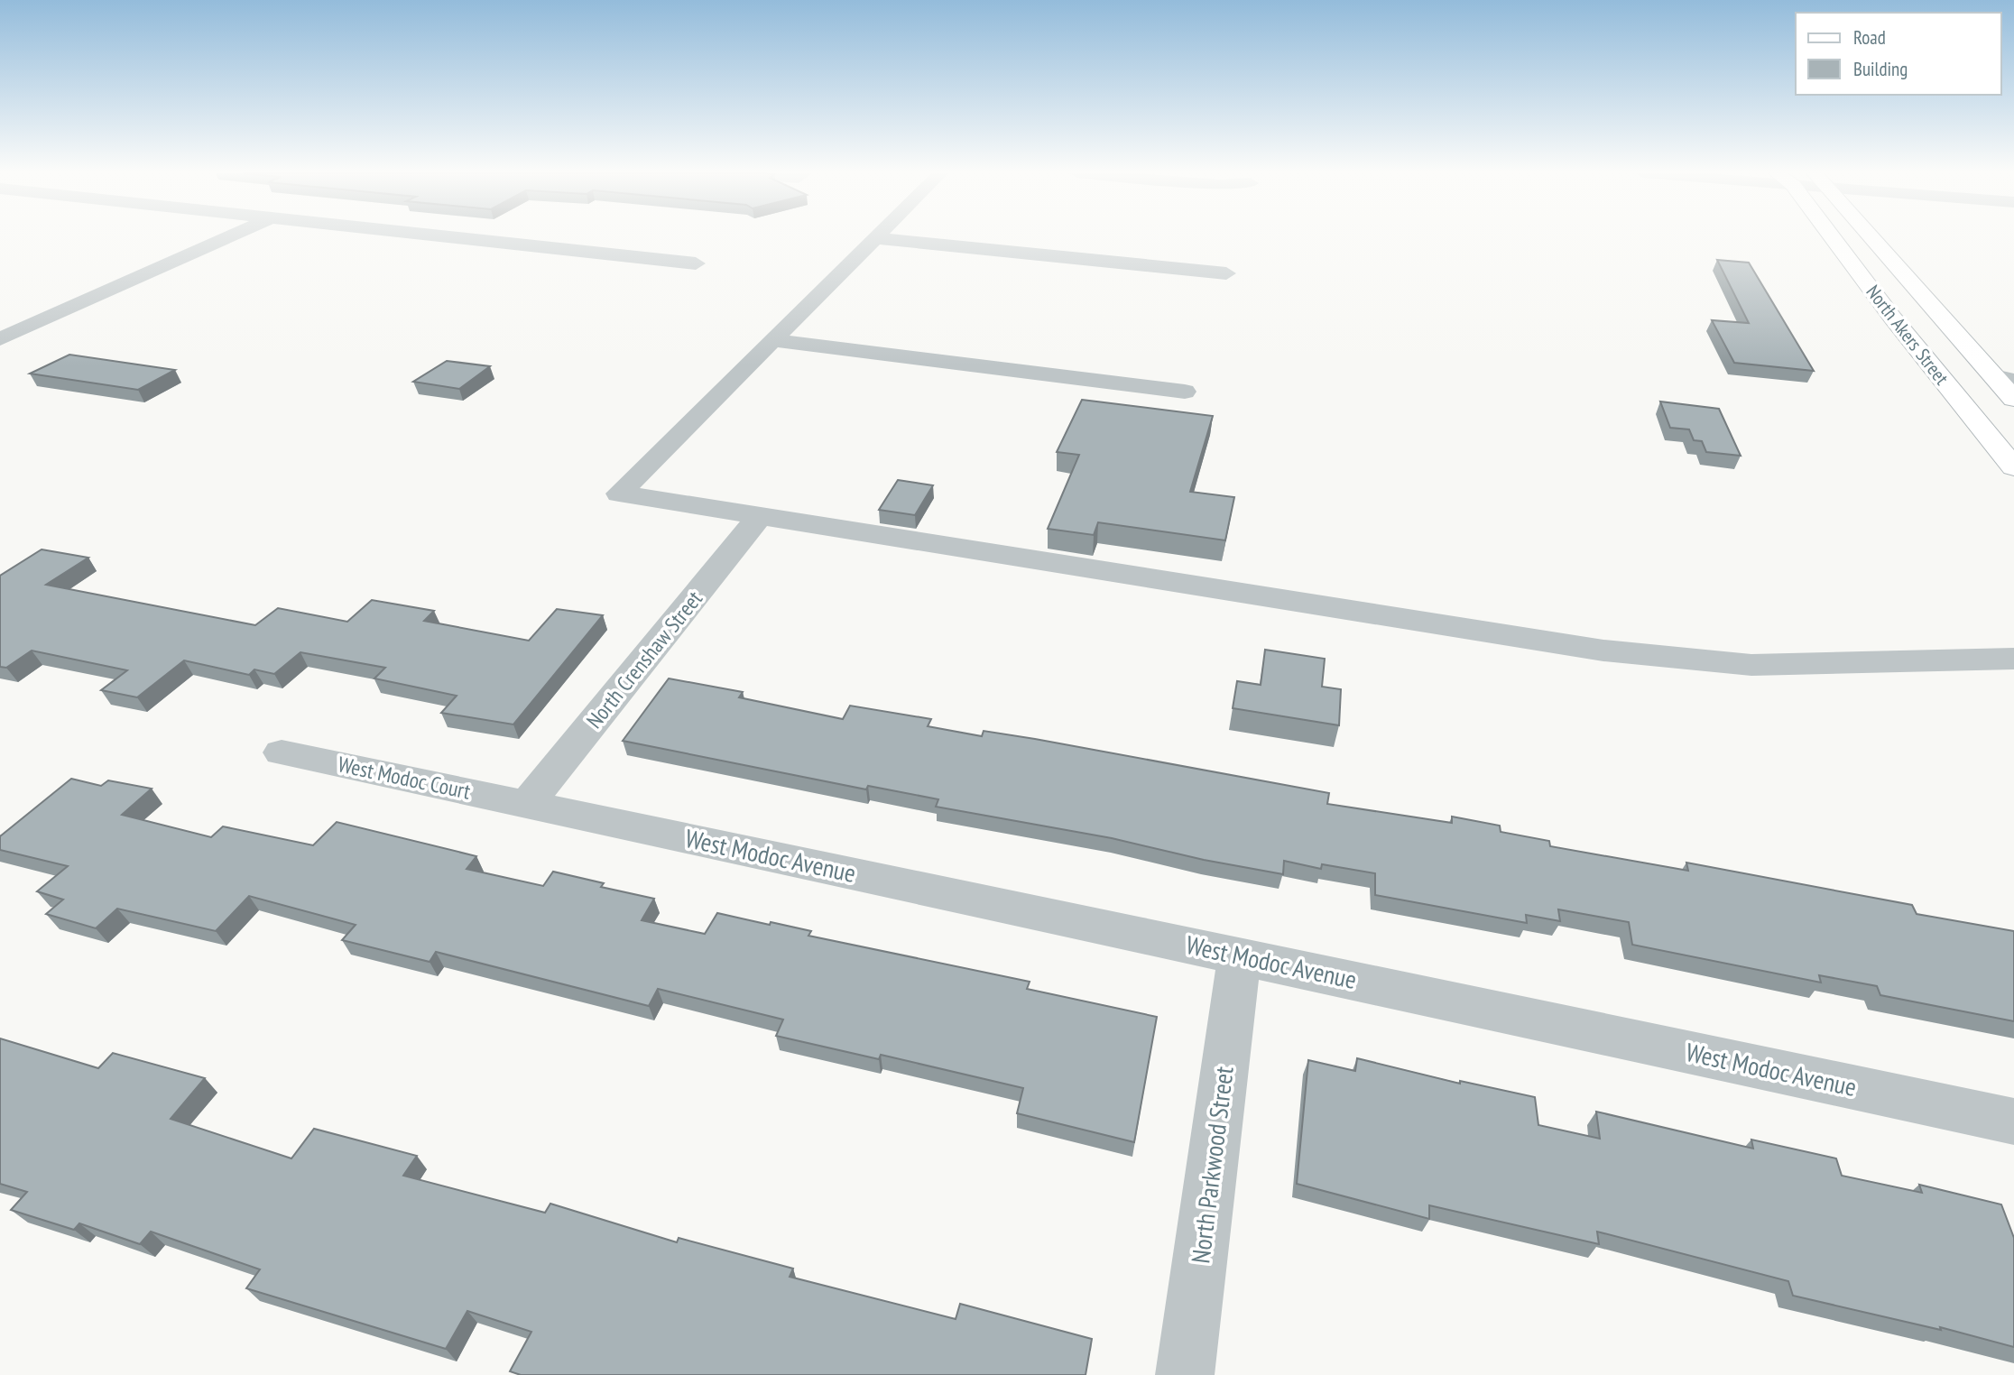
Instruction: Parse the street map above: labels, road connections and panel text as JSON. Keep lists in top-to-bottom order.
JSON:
{
  "streets": {
    "main road": ["North Akers Street"],
    "street": [
      "North Crenshaw Street",
      "West Modoc Court",
      "West Modoc Avenue",
      "North Parkwood Street"
    ]
  },
  "crossings": [
    ["North Crenshaw Street", "West Modoc Court"],
    ["North Crenshaw Street", "West Modoc Avenue"],
    ["West Modoc Court", "West Modoc Avenue"],
    ["West Modoc Avenue", "North Parkwood Street"]
  ],
  "legend": ["Road", "Building"]
}
